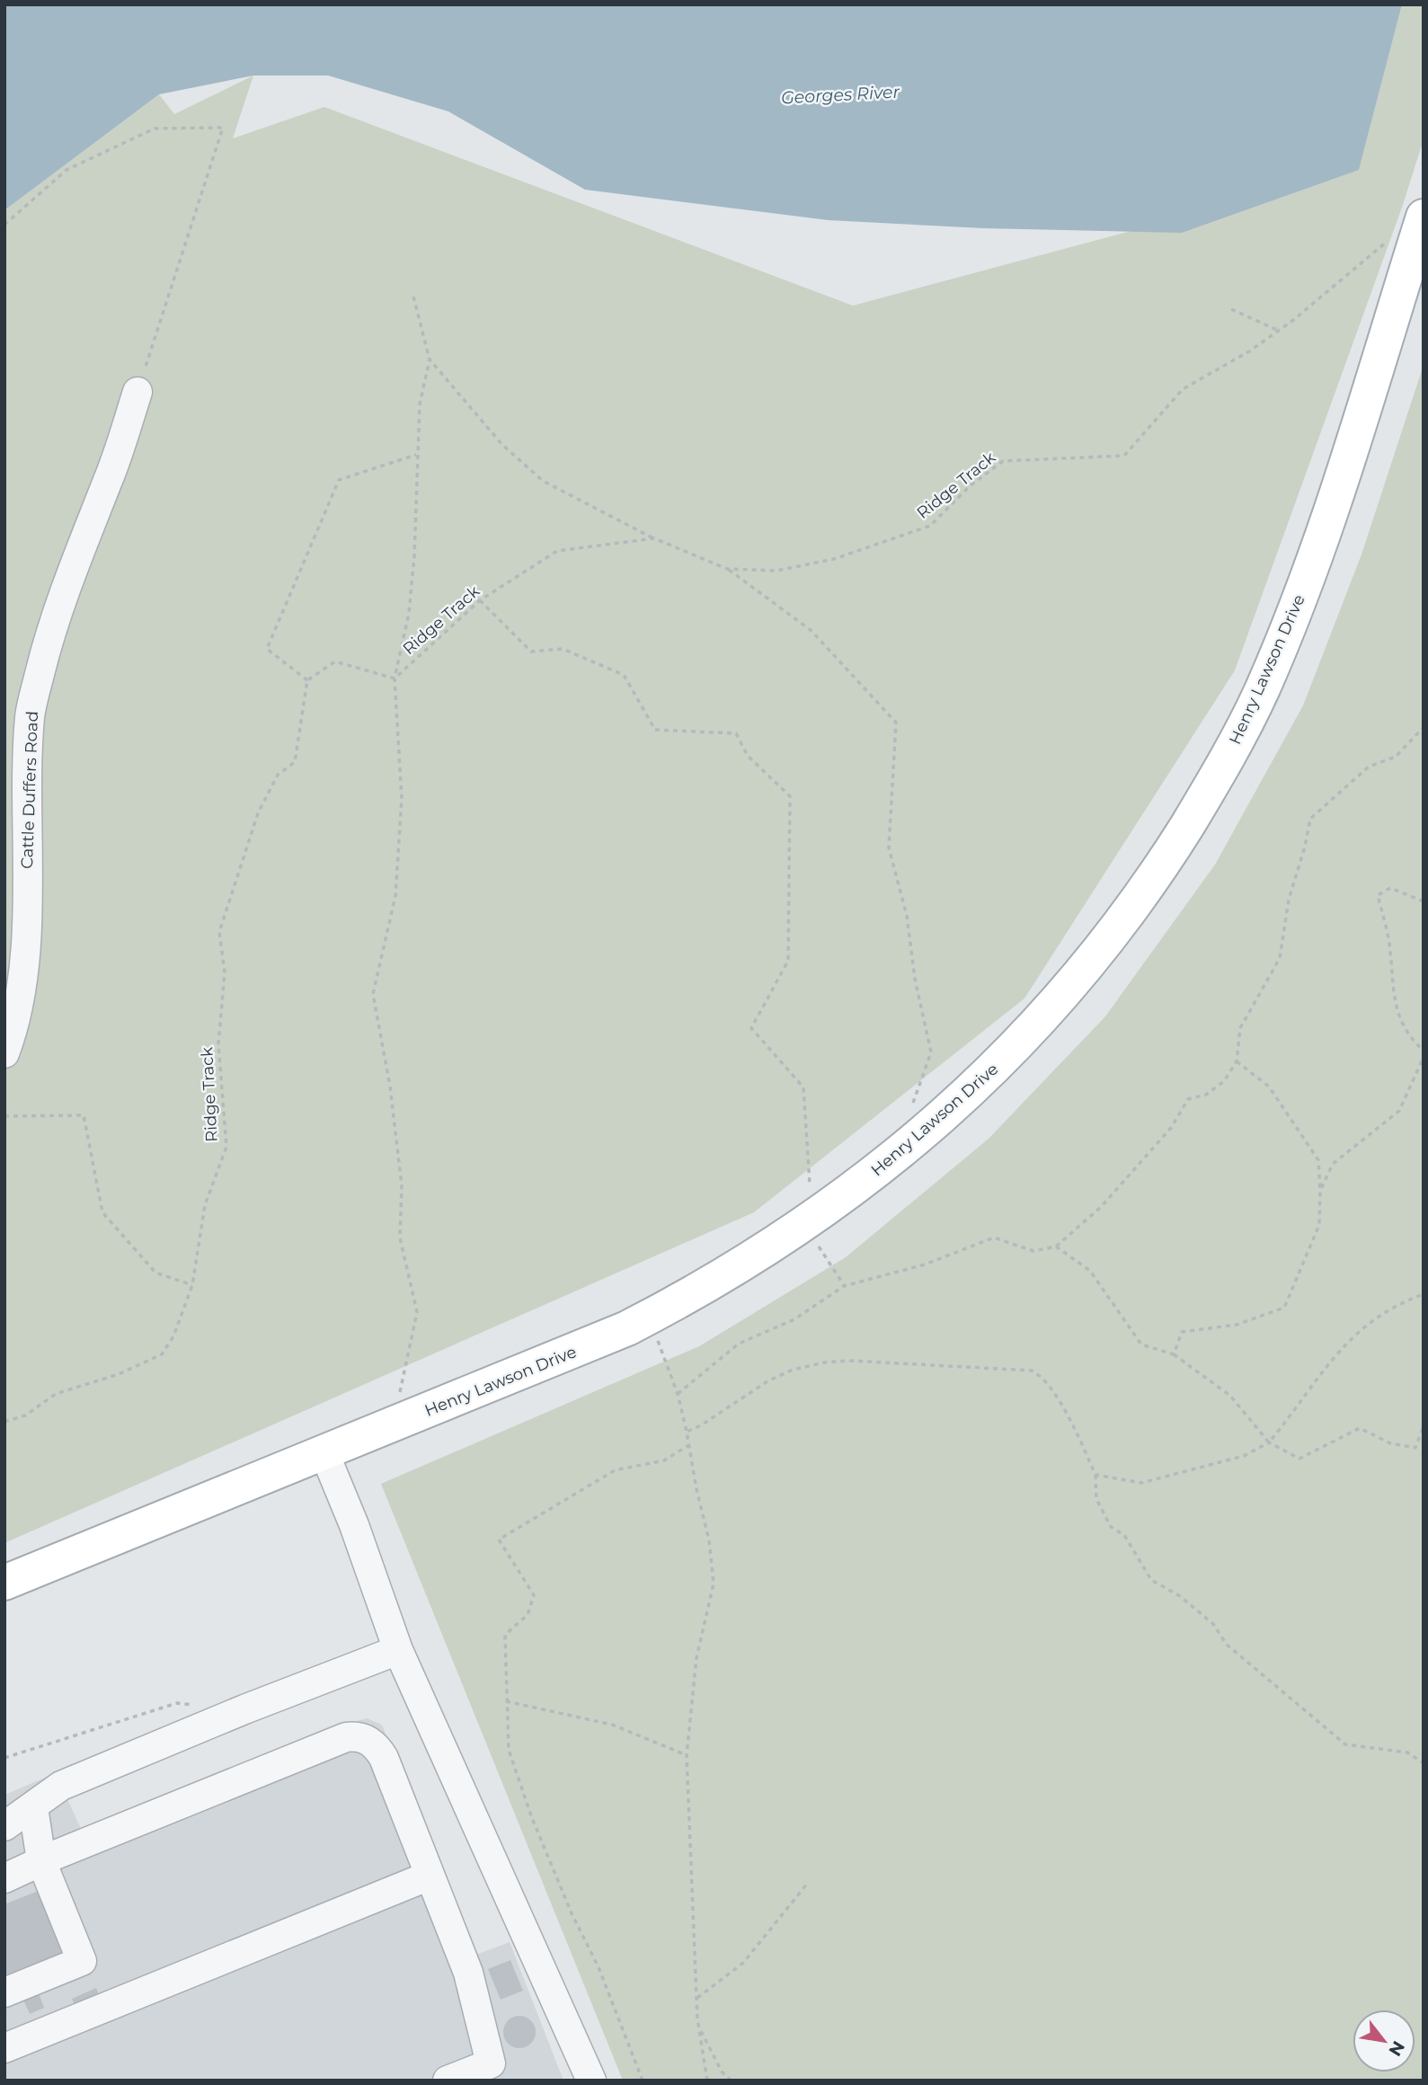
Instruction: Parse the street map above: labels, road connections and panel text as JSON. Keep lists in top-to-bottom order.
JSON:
{
  "streets": {
    "main road": ["Henry Lawson Drive"],
    "lane": ["Cattle Duffers Road"],
    "path": ["Ridge Track"]
  },
  "water": ["Georges River"],
  "north": "bottom right"
}
